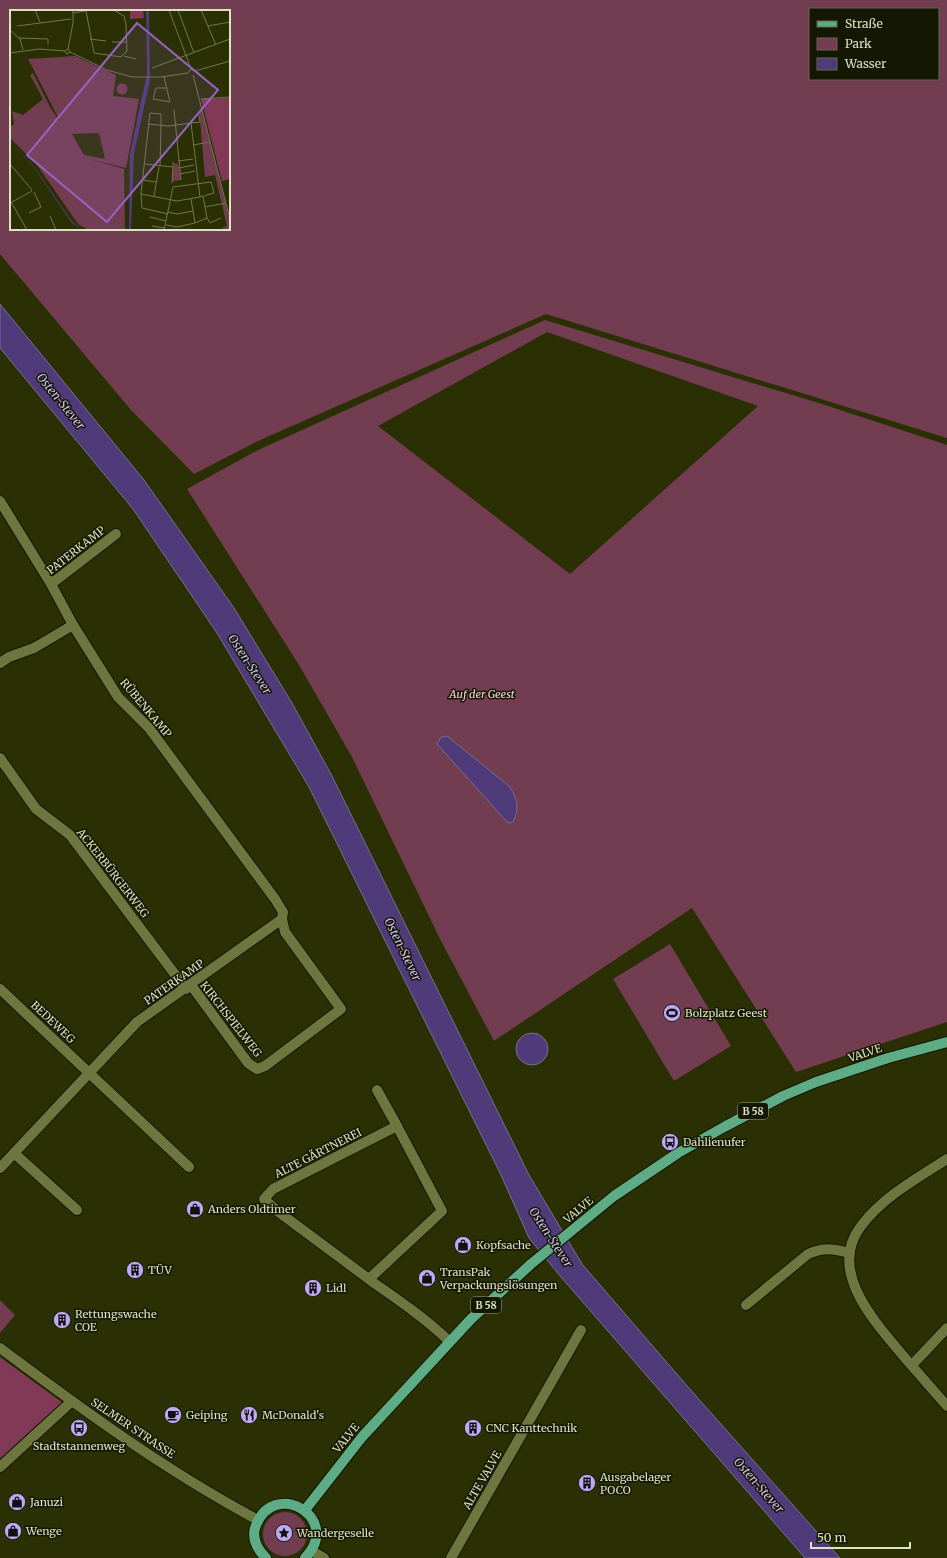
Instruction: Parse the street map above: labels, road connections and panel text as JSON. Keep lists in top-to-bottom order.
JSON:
{
  "streets": {
    "main road": ["VALVE", "B 58"],
    "street": [
      "PATERKAMP",
      "RÜBENKAMP",
      "ACKERBÜRGERWEG",
      "KIRCHSPIELWEG",
      "BEDEWEG",
      "ALTE GÄRTNEREI",
      "SELMER STRASSE",
      "ALTE VALVE"
    ]
  },
  "crossings": [
    ["PATERKAMP", "RÜBENKAMP"],
    ["PATERKAMP", "ACKERBÜRGERWEG"],
    ["PATERKAMP", "KIRCHSPIELWEG"],
    ["PATERKAMP", "BEDEWEG"],
    ["RÜBENKAMP", "KIRCHSPIELWEG"],
    ["ACKERBÜRGERWEG", "KIRCHSPIELWEG"],
    ["VALVE", "ALTE GÄRTNEREI"]
  ],
  "water": ["Osten-Stever"],
  "parks": ["Auf der Geest"],
  "places": {
    "sports": ["Bolzplatz Geest"],
    "bus stop": ["Dahlienufer", "Stadtstannenweg"],
    "shop": [
      "Anders Oldtimer",
      "Kopfsache",
      "TransPak Verpackungslösungen",
      "Januzi",
      "Wenge"
    ],
    "building": [
      "TÜV",
      "Lidl",
      "Rettungswache COE",
      "CNC Kanttechnik",
      "Ausgabelager POCO"
    ],
    "cafe": ["Geiping"],
    "restaurant": ["McDonald's"],
    "place": ["Wandergeselle"]
  },
  "legend": ["Straße", "Park", "Wasser"],
  "scale_bar": "50 m"
}
